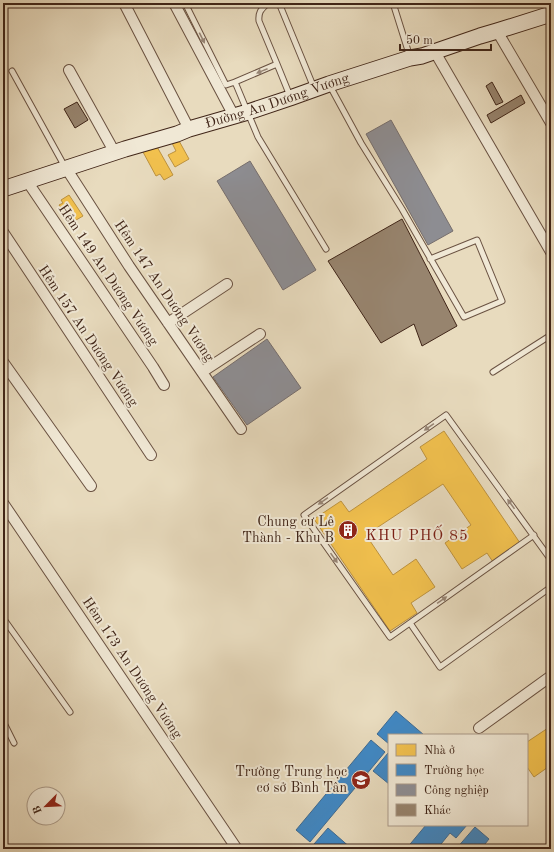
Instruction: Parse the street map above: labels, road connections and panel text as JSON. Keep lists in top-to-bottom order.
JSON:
{
  "streets": {
    "main road": ["Đường An Dương Vương"],
    "street": [
      "Hẻm 149 An Dương Vương",
      "Hẻm 147 An Dương Vương",
      "Hẻm 157 An Dương Vương",
      "Hẻm 173 An Dương Vương"
    ]
  },
  "crossings": [
    ["Đường An Dương Vương", "Hẻm 149 An Dương Vương"],
    ["Đường An Dương Vương", "Hẻm 147 An Dương Vương"]
  ],
  "districts": ["KHU PHỐ 85"],
  "places": {
    "building": ["Chung cư Lê Thành - Khu B"],
    "school or university": ["Trường Trung học cơ sở Bình Tân"]
  },
  "legend": [
    "Nhà ở",
    "Trường học",
    "Công nghiệp",
    "Khác"
  ],
  "scale_bar": "50 m",
  "north": "bottom left"
}
